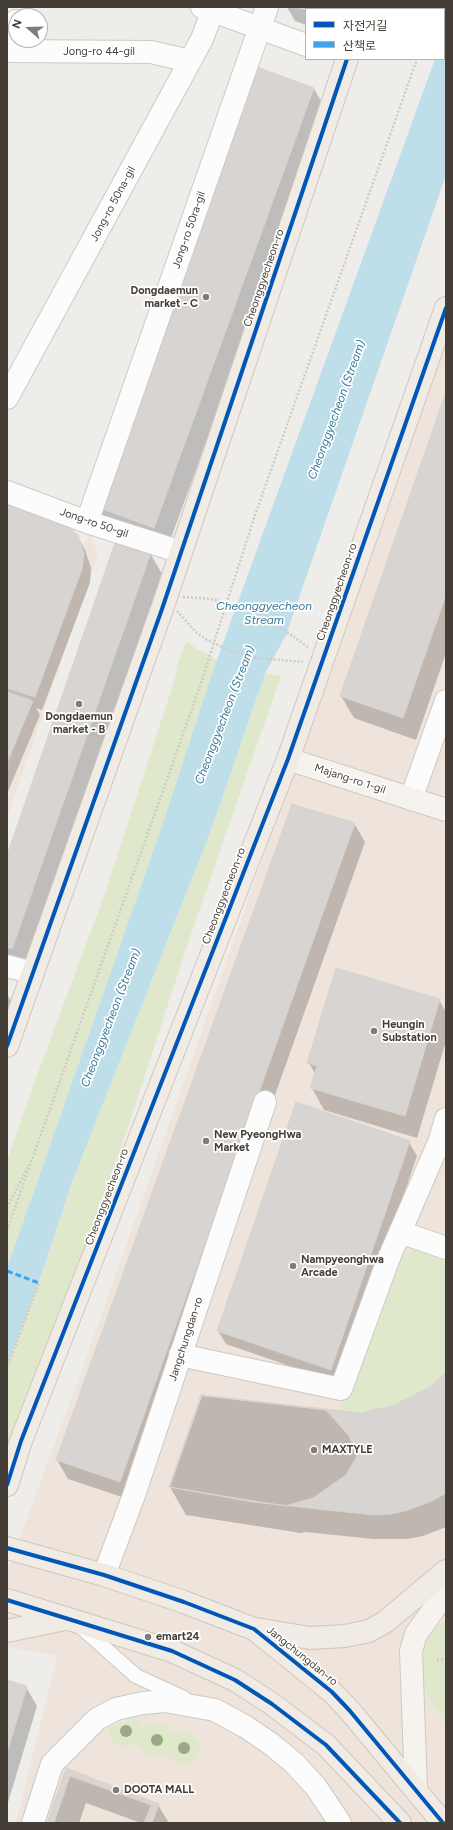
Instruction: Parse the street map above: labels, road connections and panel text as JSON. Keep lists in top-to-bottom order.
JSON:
{
  "streets": {
    "main road": ["Cheonggyecheon-ro", "Majang-ro 1-gil", "Jangchungdan-ro"],
    "street": [
      "Jong-ro 44-gil",
      "Jong-ro 50na-gil",
      "Jong-ro 50ra-gil",
      "Jong-ro 50-gil"
    ]
  },
  "crossings": [
    ["Jong-ro 44-gil", "Jong-ro 50na-gil"],
    ["Jong-ro 50ra-gil", "Jong-ro 50-gil"],
    ["Cheonggyecheon-ro", "Jong-ro 50-gil"],
    ["Cheonggyecheon-ro", "Majang-ro 1-gil"]
  ],
  "water": ["Cheonggyecheon (Stream)", "Cheonggyecheon Stream"],
  "places": [
    "Dongdaemun market - C",
    "Dongdaemun market - B",
    "Heungin Substation",
    "New PyeongHwa Market",
    "Nampyeonghwa Arcade",
    "MAXTYLE",
    "emart24",
    "DOOTA MALL"
  ],
  "legend": ["자전거길", "산책로"],
  "north": "left"
}
